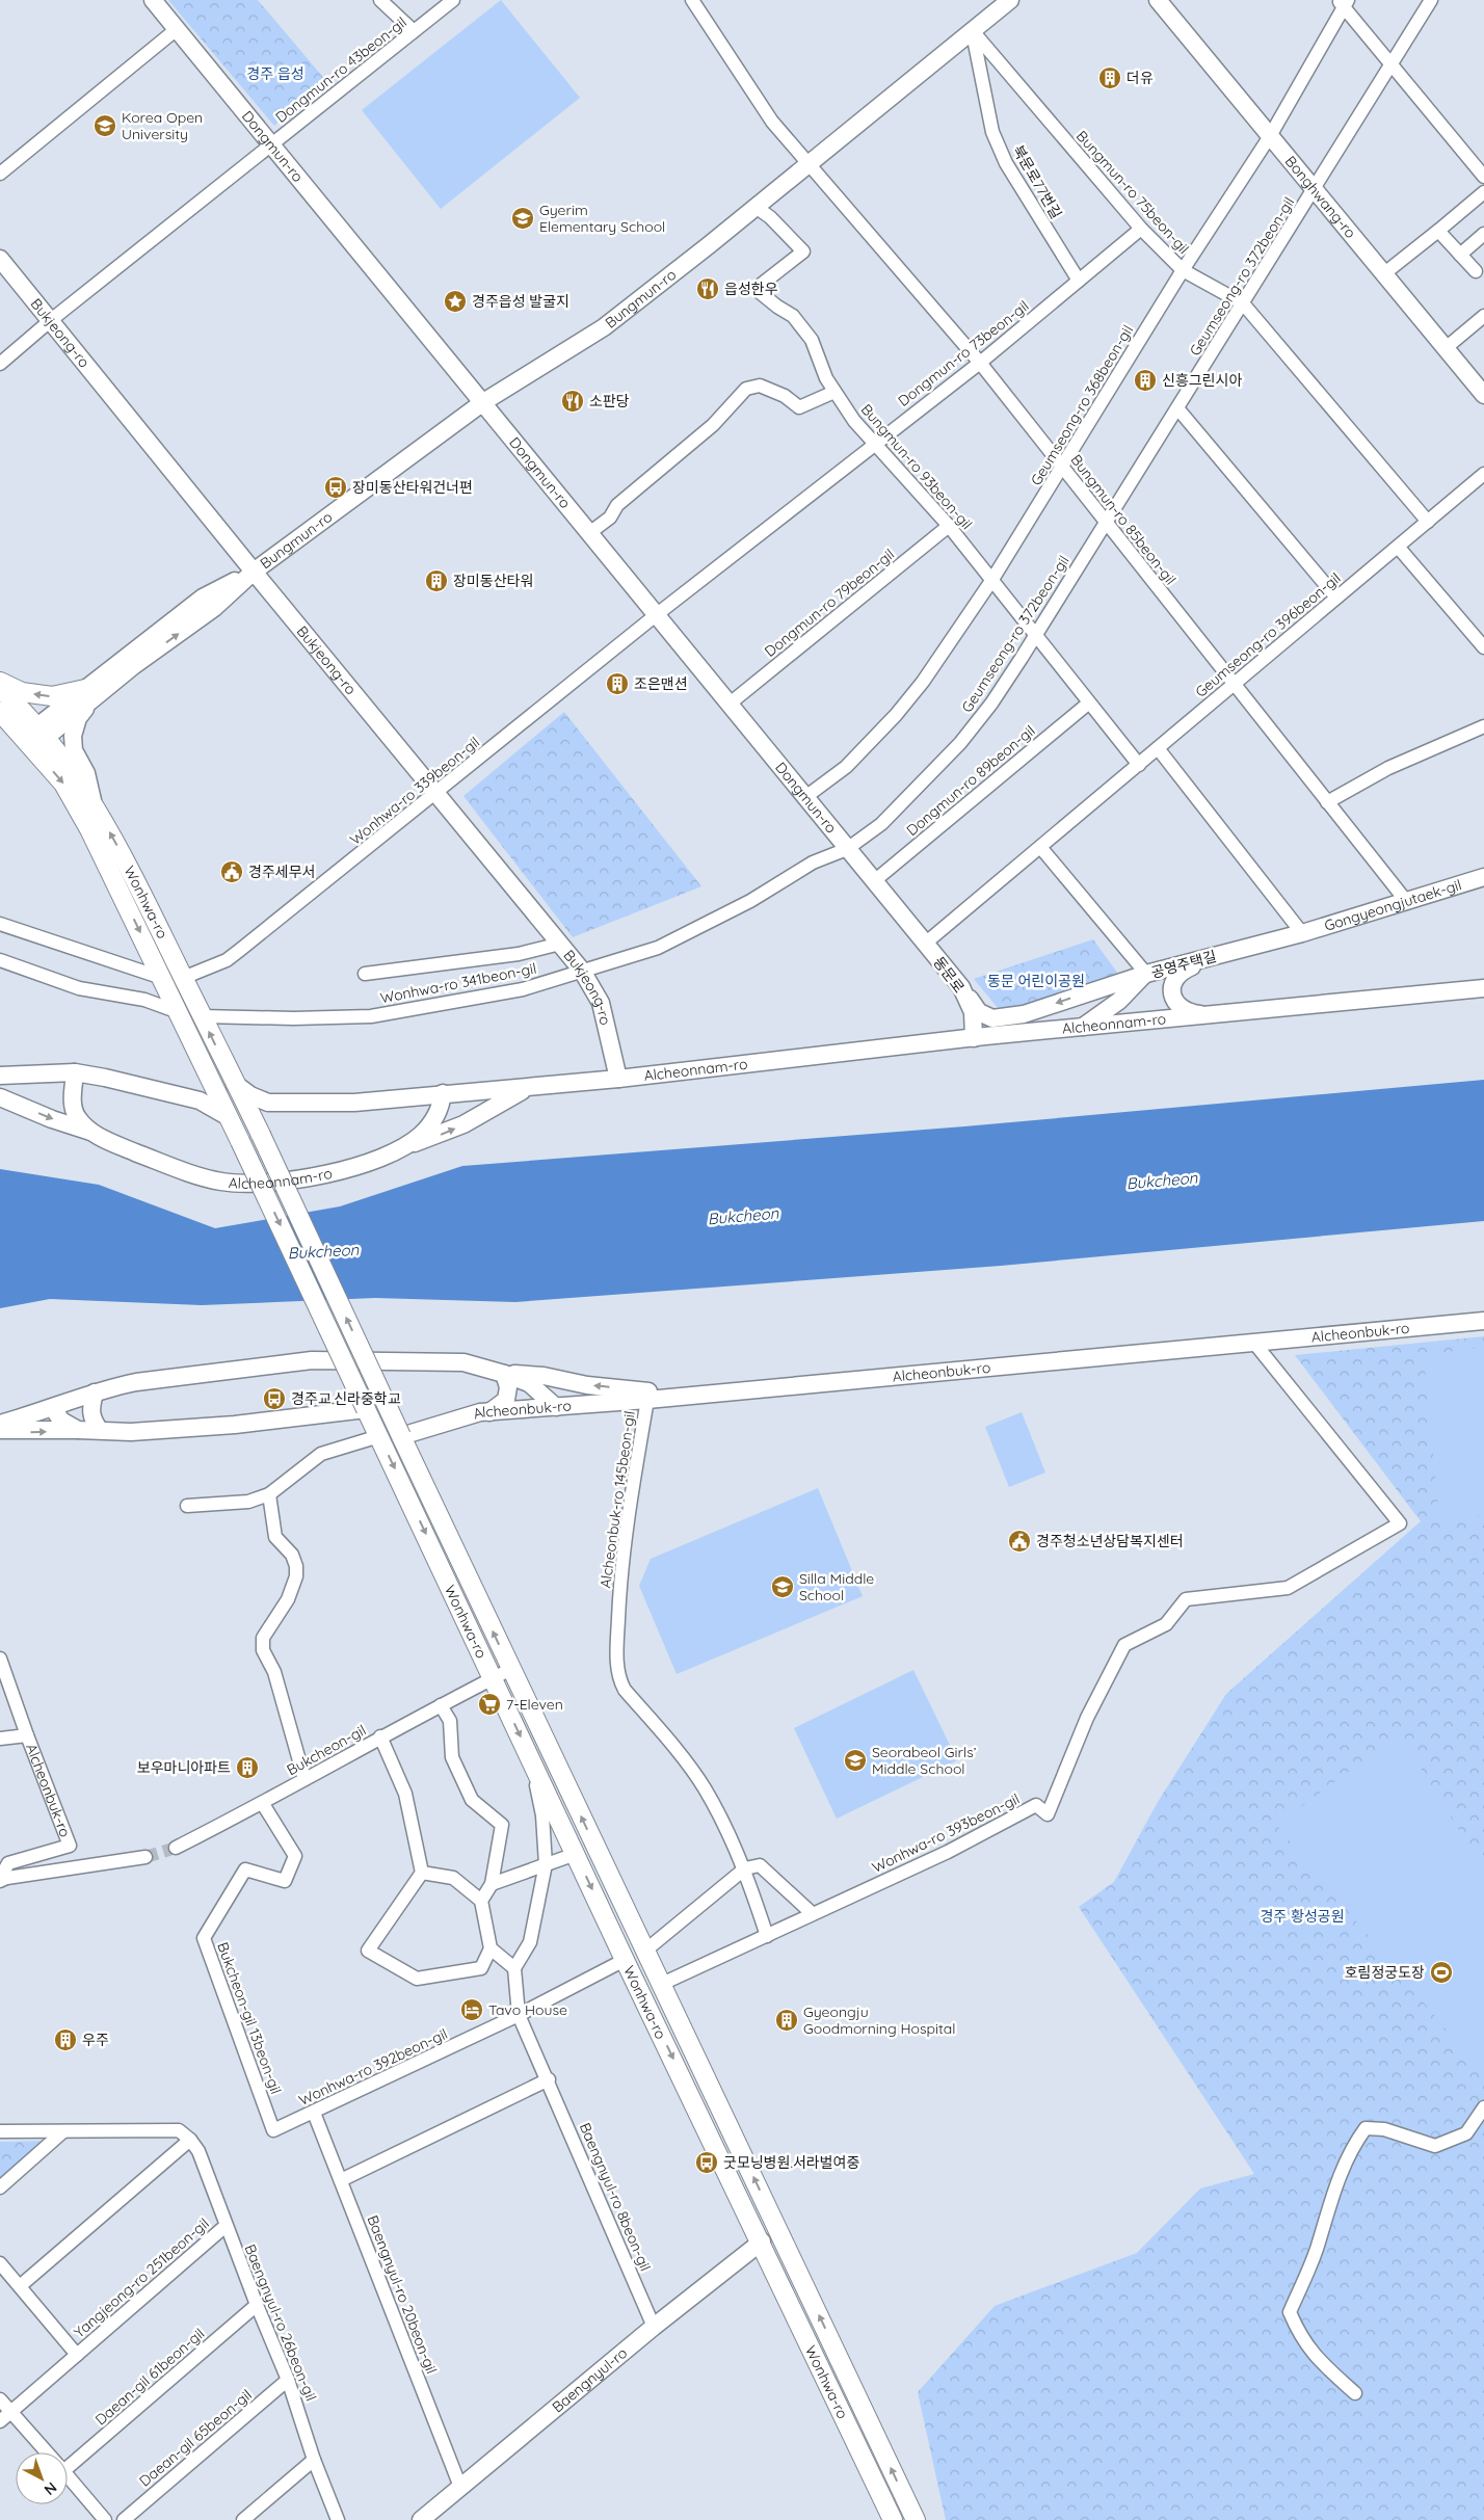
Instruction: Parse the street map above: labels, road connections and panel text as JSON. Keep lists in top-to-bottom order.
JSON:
{
  "streets": {
    "main road": ["Wonhwa-ro"],
    "street": [
      "Dongmun-ro 43beon-gil",
      "Dongmun-ro",
      "북문로77번길",
      "Bungmun-ro 75beon-gil",
      "Bonghwang-ro",
      "Geumseong-ro 372beon-gil",
      "Bungmun-ro",
      "Bukjeong-ro",
      "Dongmun-ro 73beon-gil",
      "Geumseong-ro 368beon-gil",
      "Bungmun-ro 93beon-gil",
      "Bungmun-ro 85beon-gil",
      "Dongmun-ro 79beon-gil",
      "Geumseong-ro 396beon-gil",
      "Dongmun-ro 89beon-gil",
      "Wonhwa-ro 339beon-gil",
      "Gongyeongjutaek-gil",
      "공영주택길",
      "동문로",
      "Wonhwa-ro 341beon-gil",
      "Alcheonnam-ro",
      "Alcheonbuk-ro",
      "Alcheonbuk-ro 145beon-gil",
      "Bukcheon-gil",
      "Wonhwa-ro 393beon-gil",
      "Bukcheon-gil 13beon-gil",
      "Wonhwa-ro 392beon-gil",
      "Baengnyul-ro 8beon-gil",
      "Yangjeong-ro 251beon-gil",
      "Baengnyul-ro 20beon-gil",
      "Baengnyul-ro 26beon-gil",
      "Daean-gil 61beon-gil",
      "Baengnyul-ro",
      "Daean-gil 65beon-gil"
    ]
  },
  "crossings": [
    ["Dongmun-ro 43beon-gil", "Dongmun-ro"],
    ["Dongmun-ro 43beon-gil", "Bukjeong-ro"],
    ["Dongmun-ro", "Geumseong-ro 372beon-gil"],
    ["Dongmun-ro", "Bungmun-ro"],
    ["Dongmun-ro", "Dongmun-ro 73beon-gil"],
    ["Dongmun-ro", "Geumseong-ro 368beon-gil"],
    ["Dongmun-ro", "Dongmun-ro 79beon-gil"],
    ["Dongmun-ro", "Geumseong-ro 396beon-gil"],
    ["Dongmun-ro", "Dongmun-ro 89beon-gil"],
    ["Dongmun-ro", "Wonhwa-ro 339beon-gil"],
    ["Dongmun-ro", "동문로"],
    ["Dongmun-ro", "Wonhwa-ro 341beon-gil"],
    ["북문로77번길", "Bungmun-ro 75beon-gil"],
    ["북문로77번길", "Bungmun-ro"],
    ["북문로77번길", "Dongmun-ro 73beon-gil"],
    ["Bungmun-ro 75beon-gil", "Geumseong-ro 372beon-gil"],
    ["Bungmun-ro 75beon-gil", "Bungmun-ro"],
    ["Bungmun-ro 75beon-gil", "Dongmun-ro 73beon-gil"],
    ["Bungmun-ro 75beon-gil", "Geumseong-ro 368beon-gil"],
    ["Bungmun-ro 75beon-gil", "Geumseong-ro 396beon-gil"],
    ["Bonghwang-ro", "Geumseong-ro 372beon-gil"],
    ["Bonghwang-ro", "Geumseong-ro 368beon-gil"],
    ["Geumseong-ro 372beon-gil", "Bungmun-ro 93beon-gil"],
    ["Geumseong-ro 372beon-gil", "Bungmun-ro 85beon-gil"],
    ["Geumseong-ro 372beon-gil", "Wonhwa-ro 341beon-gil"],
    ["Bungmun-ro", "Bukjeong-ro"],
    ["Bungmun-ro", "Bungmun-ro 93beon-gil"],
    ["Bungmun-ro", "Bungmun-ro 85beon-gil"],
    ["Bungmun-ro", "Wonhwa-ro"],
    ["Bukjeong-ro", "Wonhwa-ro 339beon-gil"],
    ["Bukjeong-ro", "Wonhwa-ro 341beon-gil"],
    ["Bukjeong-ro", "Alcheonnam-ro"],
    ["Dongmun-ro 73beon-gil", "Bungmun-ro 93beon-gil"],
    ["Dongmun-ro 73beon-gil", "Bungmun-ro 85beon-gil"],
    ["Dongmun-ro 73beon-gil", "Wonhwa-ro 339beon-gil"],
    ["Geumseong-ro 368beon-gil", "Bungmun-ro 93beon-gil"],
    ["Geumseong-ro 368beon-gil", "Bungmun-ro 85beon-gil"],
    ["Bungmun-ro 93beon-gil", "Dongmun-ro 79beon-gil"],
    ["Bungmun-ro 93beon-gil", "Geumseong-ro 396beon-gil"],
    ["Bungmun-ro 93beon-gil", "Dongmun-ro 89beon-gil"],
    ["Bungmun-ro 85beon-gil", "Geumseong-ro 396beon-gil"],
    ["Bungmun-ro 85beon-gil", "Gongyeongjutaek-gil"],
    ["Geumseong-ro 396beon-gil", "동문로"],
    ["Wonhwa-ro 339beon-gil", "Wonhwa-ro"],
    ["Wonhwa-ro", "Wonhwa-ro 341beon-gil"],
    ["Wonhwa-ro", "Alcheonbuk-ro"],
    ["Wonhwa-ro", "Alcheonbuk-ro 145beon-gil"],
    ["Wonhwa-ro", "Bukcheon-gil"],
    ["Wonhwa-ro", "Wonhwa-ro 393beon-gil"],
    ["Wonhwa-ro", "Wonhwa-ro 392beon-gil"],
    ["Wonhwa-ro", "Baengnyul-ro"],
    ["Gongyeongjutaek-gil", "공영주택길"],
    ["공영주택길", "Alcheonnam-ro"],
    ["동문로", "Alcheonnam-ro"],
    ["Alcheonbuk-ro", "Alcheonbuk-ro 145beon-gil"],
    ["Alcheonbuk-ro", "Wonhwa-ro 393beon-gil"],
    ["Alcheonbuk-ro 145beon-gil", "Wonhwa-ro 393beon-gil"],
    ["Bukcheon-gil", "Bukcheon-gil 13beon-gil"],
    ["Bukcheon-gil 13beon-gil", "Wonhwa-ro 392beon-gil"],
    ["Wonhwa-ro 392beon-gil", "Baengnyul-ro 8beon-gil"],
    ["Wonhwa-ro 392beon-gil", "Baengnyul-ro 20beon-gil"],
    ["Baengnyul-ro 8beon-gil", "Baengnyul-ro"],
    ["Yangjeong-ro 251beon-gil", "Baengnyul-ro 26beon-gil"],
    ["Baengnyul-ro 20beon-gil", "Baengnyul-ro"],
    ["Baengnyul-ro 26beon-gil", "Daean-gil 61beon-gil"],
    ["Baengnyul-ro 26beon-gil", "Daean-gil 65beon-gil"]
  ],
  "water": ["Bukcheon"],
  "parks": ["경주 읍성", "동문 어린이공원", "경주 황성공원"],
  "places": {
    "building": [
      "더유",
      "신흥그린시아",
      "장미동산타워",
      "조은맨션",
      "보우마니아파트",
      "Gyeongju Goodmorning Hospital",
      "우주"
    ],
    "school or university": [
      "Korea Open University",
      "Gyerim Elementary School",
      "Silla Middle School",
      "Seorabeol Girls’ Middle School"
    ],
    "restaurant": ["읍성한우", "소판당"],
    "place": ["경주읍성 발굴지"],
    "bus stop": ["장미동산타워건너편", "경주교.신라중학교", "굿모닝병원.서라벌여중"],
    "public building": ["경주세무서", "경주청소년상담복지센터"],
    "supermarket": ["7-Eleven"],
    "sports": ["호림정궁도장"],
    "hotel": ["Tavo House"]
  },
  "north": "bottom right"
}
